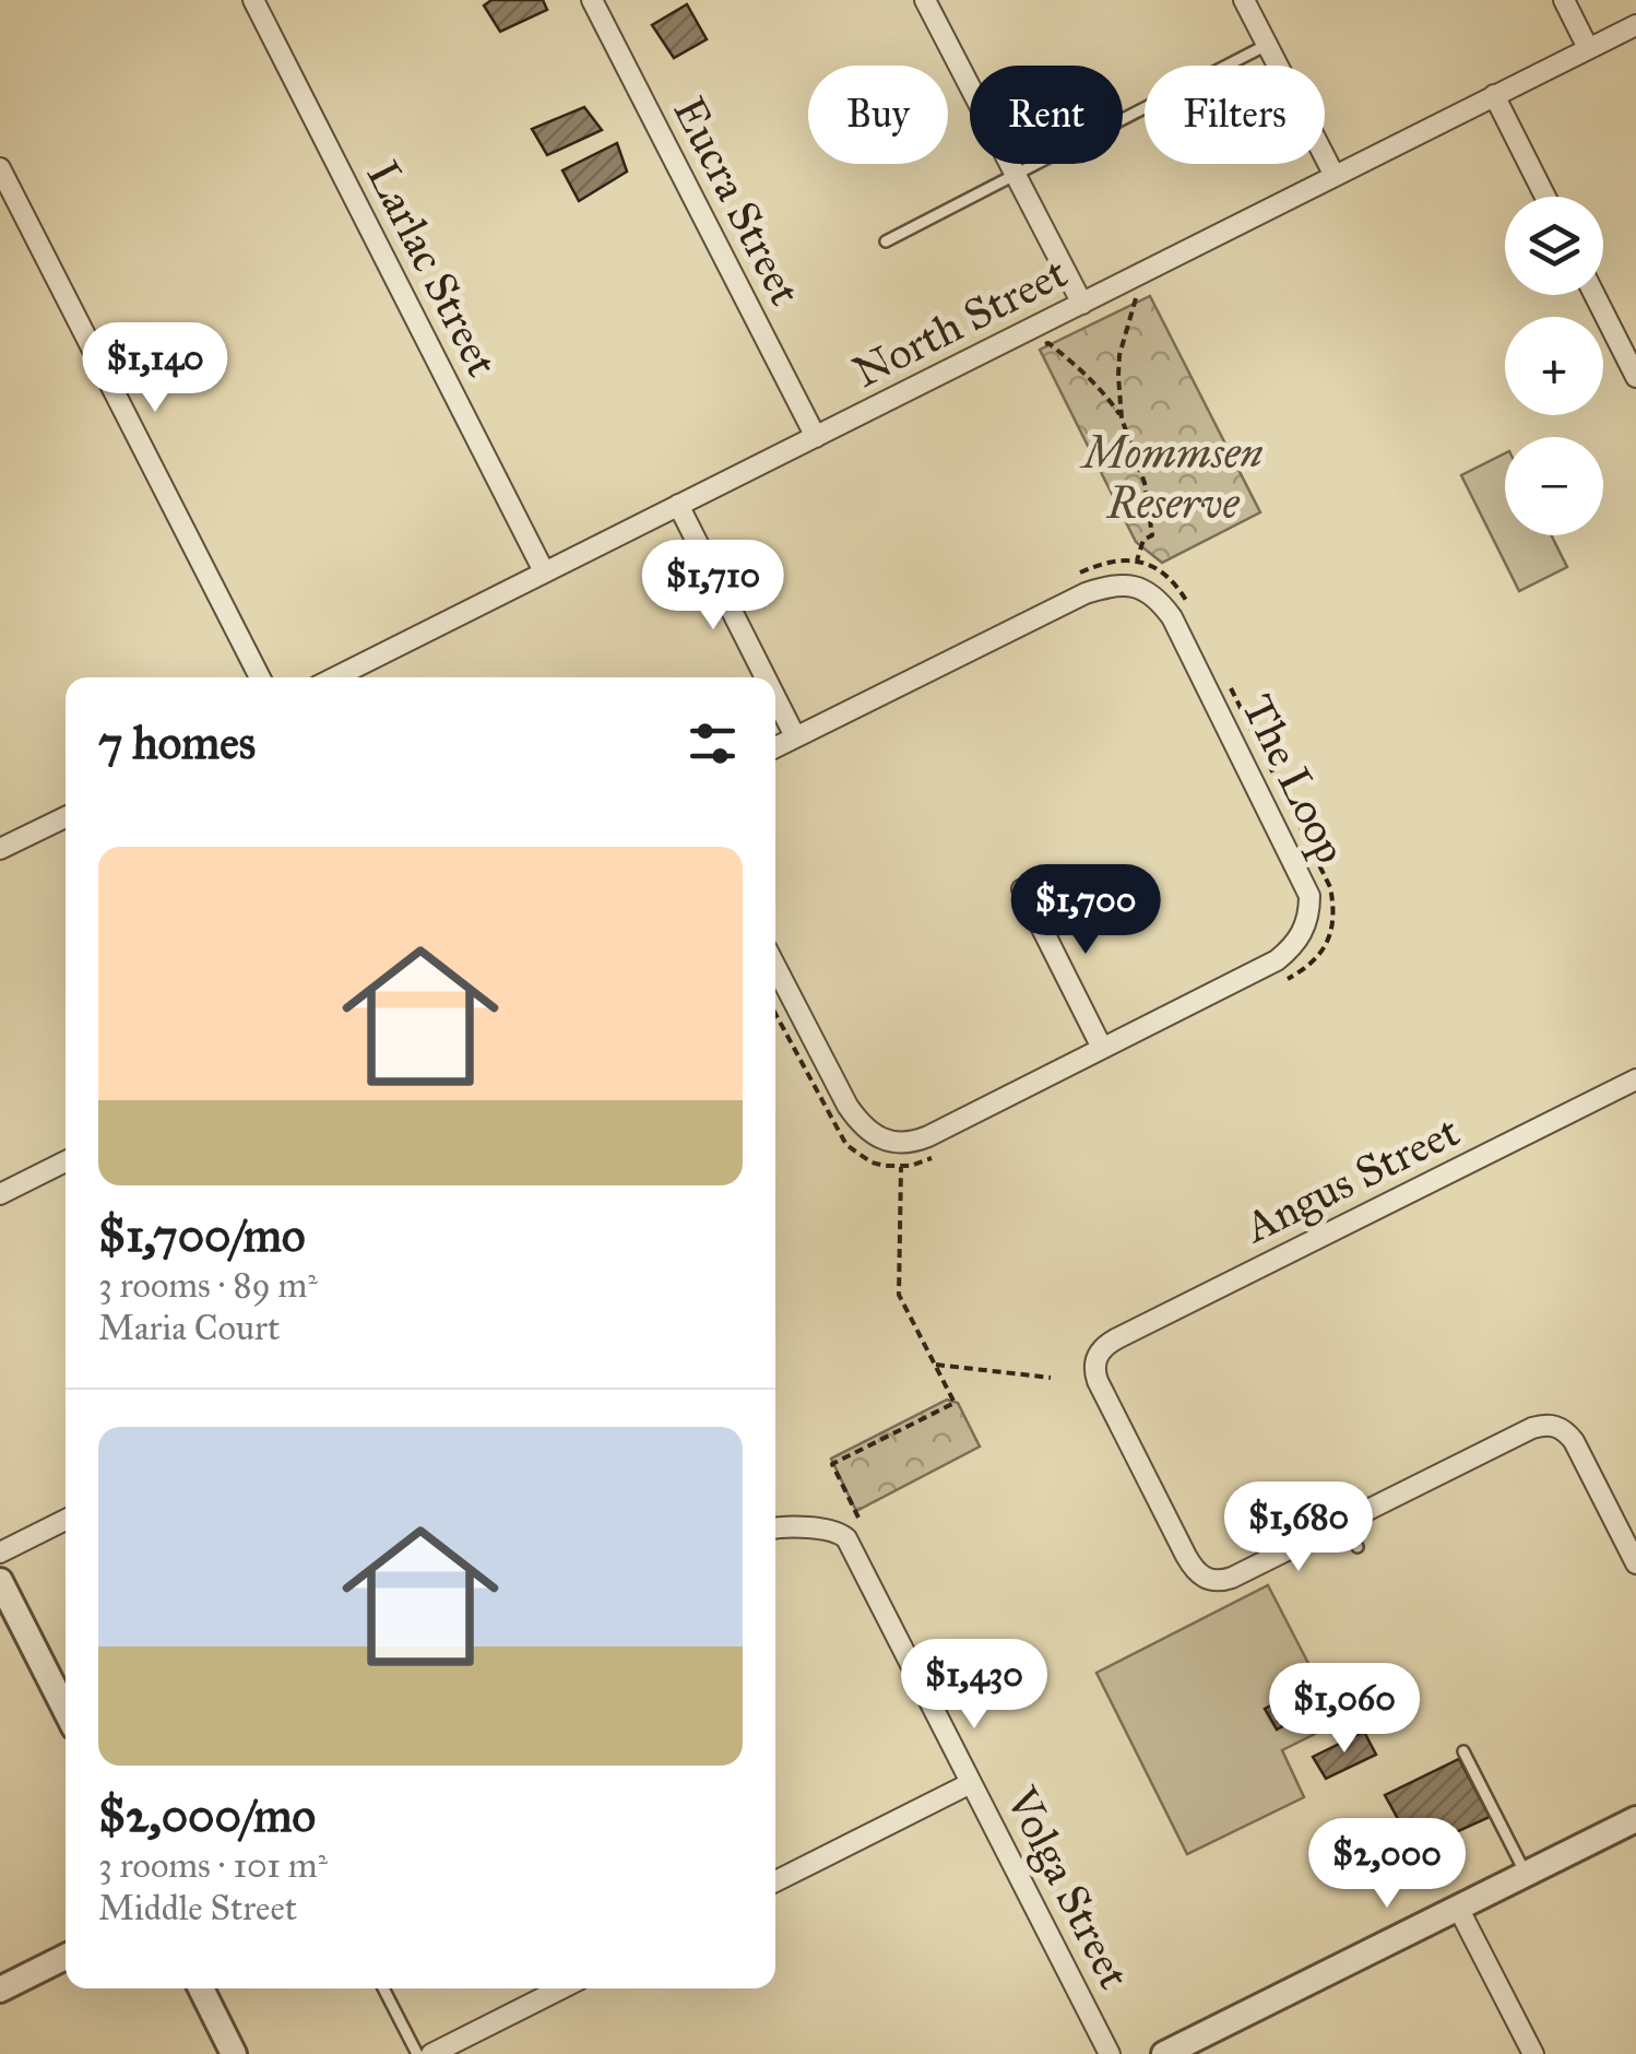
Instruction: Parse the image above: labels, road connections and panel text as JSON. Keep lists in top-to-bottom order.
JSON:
{
  "streets": {
    "street": [
      "Eucra Street",
      "Larlac Street",
      "North Street",
      "The Loop",
      "Angus Street",
      "Volga Street"
    ]
  },
  "crossings": [
    ["Eucra Street", "North Street"],
    ["Larlac Street", "North Street"]
  ],
  "parks": ["Mommsen Reserve"],
  "page": {
    "chip": ["Buy", "Rent", "Filters"],
    "map_buttons": ["+", "−"],
    "price": [
      "$1,140",
      "$1,710",
      "$1,700",
      "$1,680",
      "$1,430",
      "$1,060",
      "$2,000"
    ],
    "heading": "7 homes",
    "list": [
      {
        "name": "$1,700/mo",
        "note": "3 rooms · 89 m² · Maria Court"
      },
      {
        "name": "$2,000/mo",
        "note": "3 rooms · 101 m² · Middle Street"
      }
    ]
  }
}
